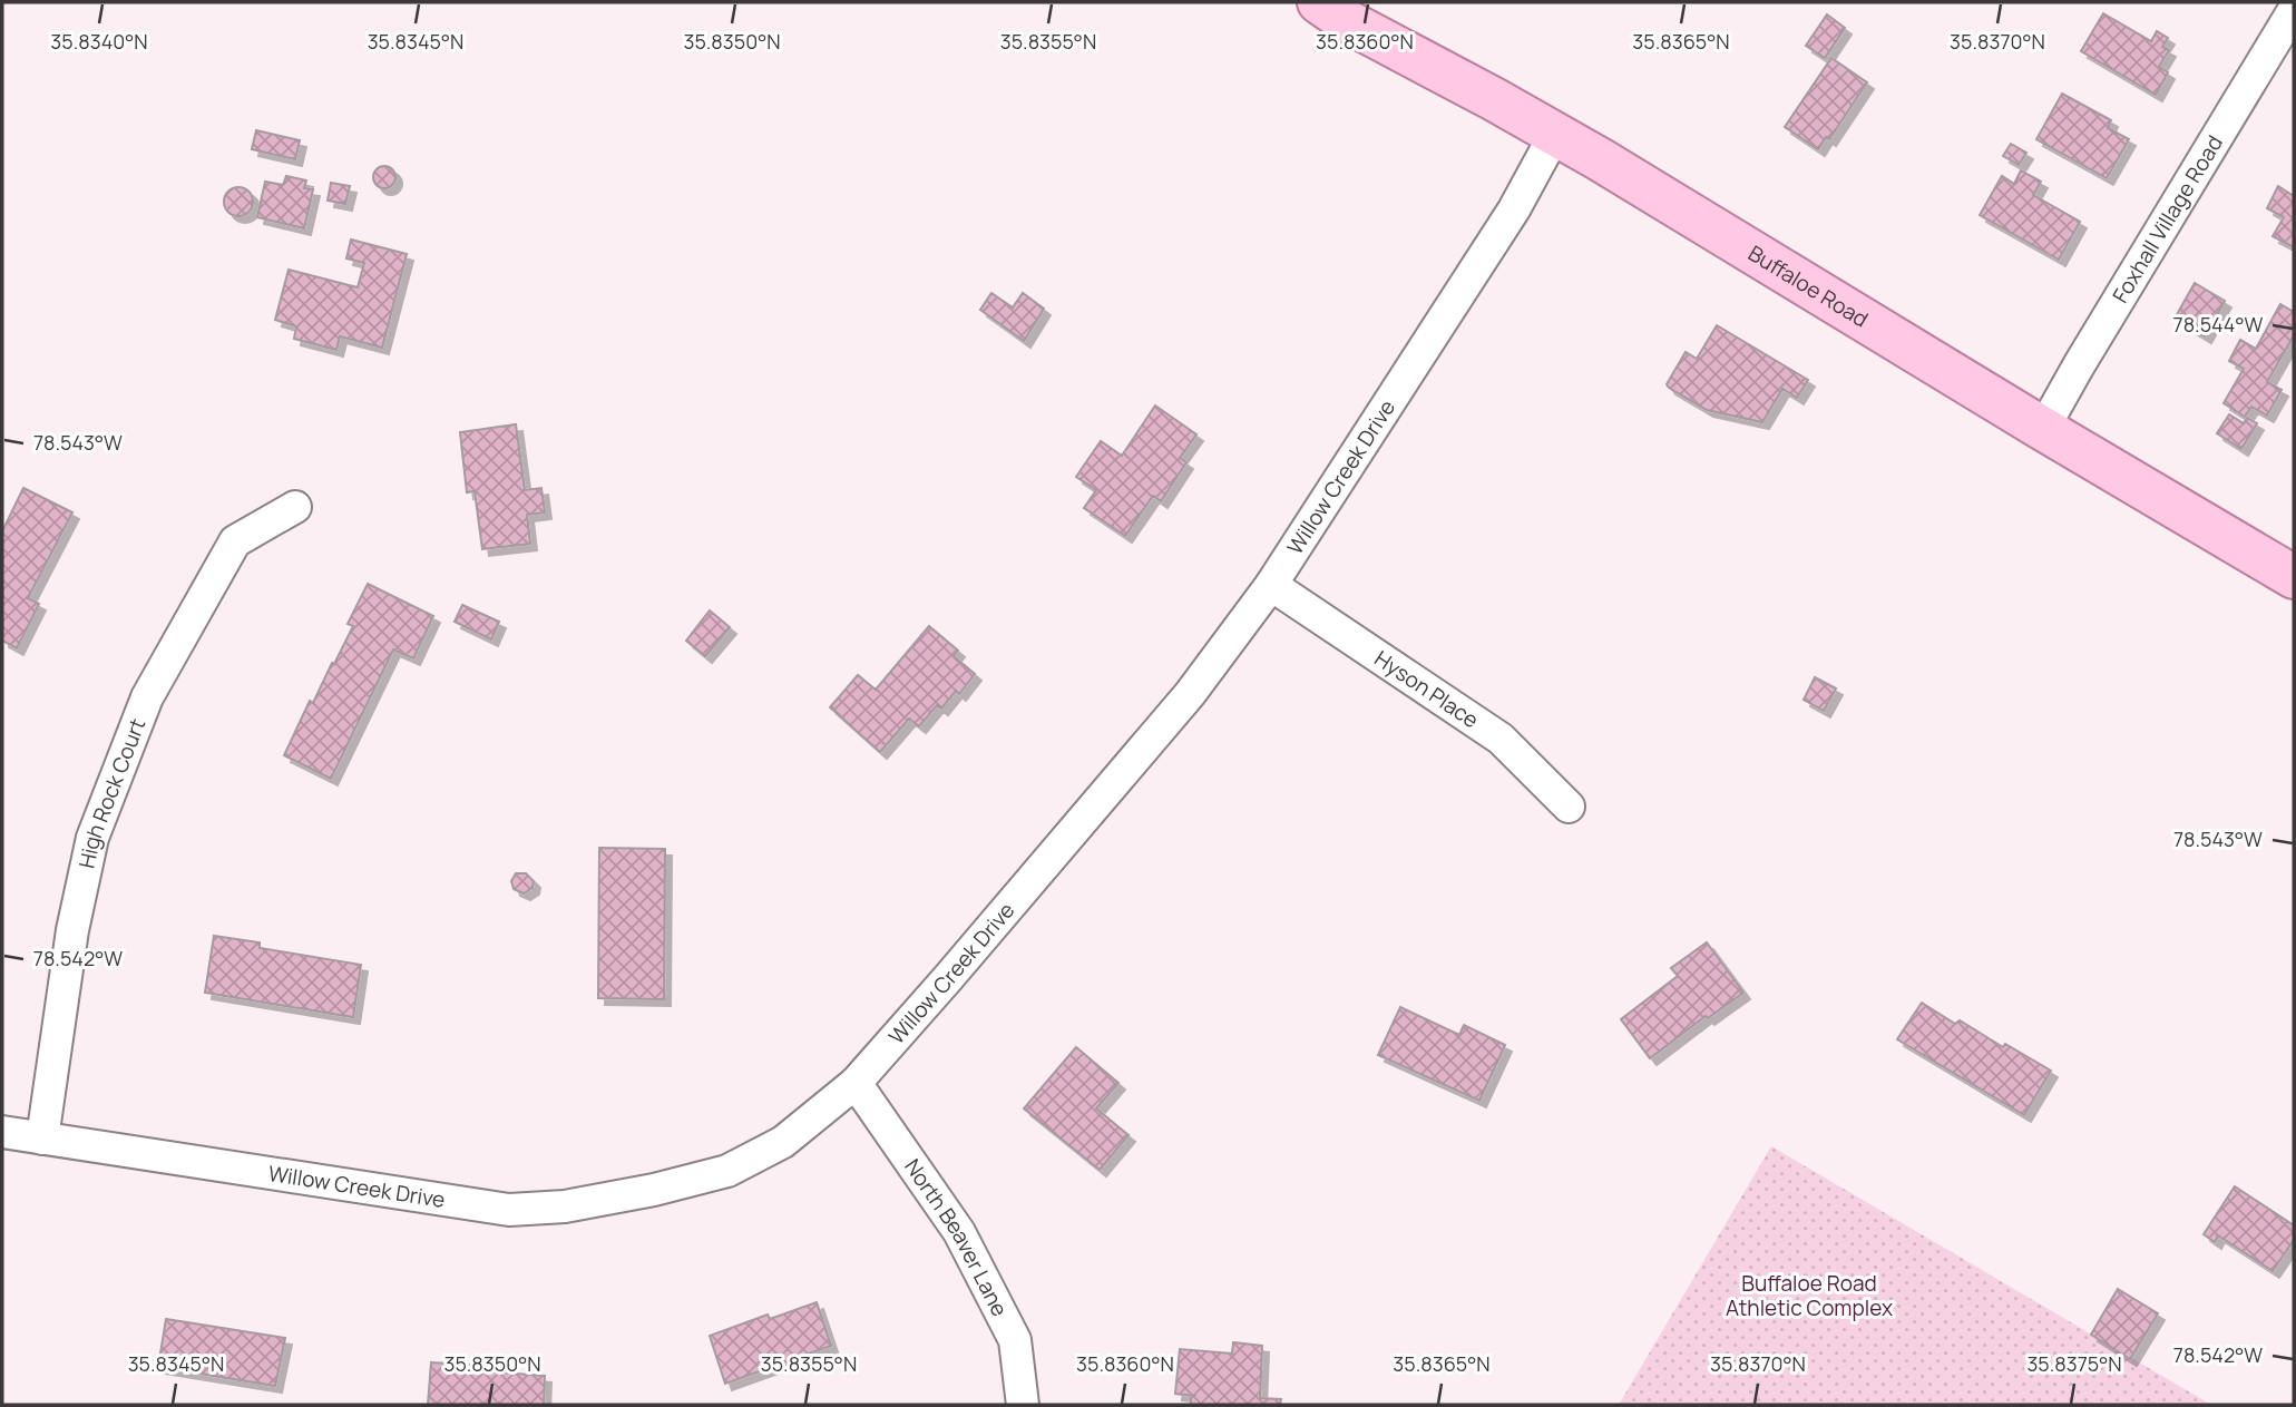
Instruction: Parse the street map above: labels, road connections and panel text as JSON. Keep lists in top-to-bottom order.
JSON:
{
  "streets": {
    "main road": ["Buffaloe Road"],
    "street": [
      "Foxhall Village Road",
      "Willow Creek Drive",
      "Hyson Place",
      "High Rock Court",
      "North Beaver Lane"
    ]
  },
  "crossings": [
    ["Foxhall Village Road", "Buffaloe Road"],
    ["Buffaloe Road", "Willow Creek Drive"],
    ["Willow Creek Drive", "Hyson Place"],
    ["Willow Creek Drive", "High Rock Court"],
    ["Willow Creek Drive", "North Beaver Lane"]
  ],
  "parks": ["Buffaloe Road Athletic Complex"],
  "coordinates": [
    "35.8340°N",
    "35.8345°N",
    "35.8350°N",
    "35.8355°N",
    "35.8360°N",
    "35.8365°N",
    "35.8370°N",
    "78.544°W",
    "78.543°W",
    "78.542°W",
    "35.8375°N"
  ]
}
